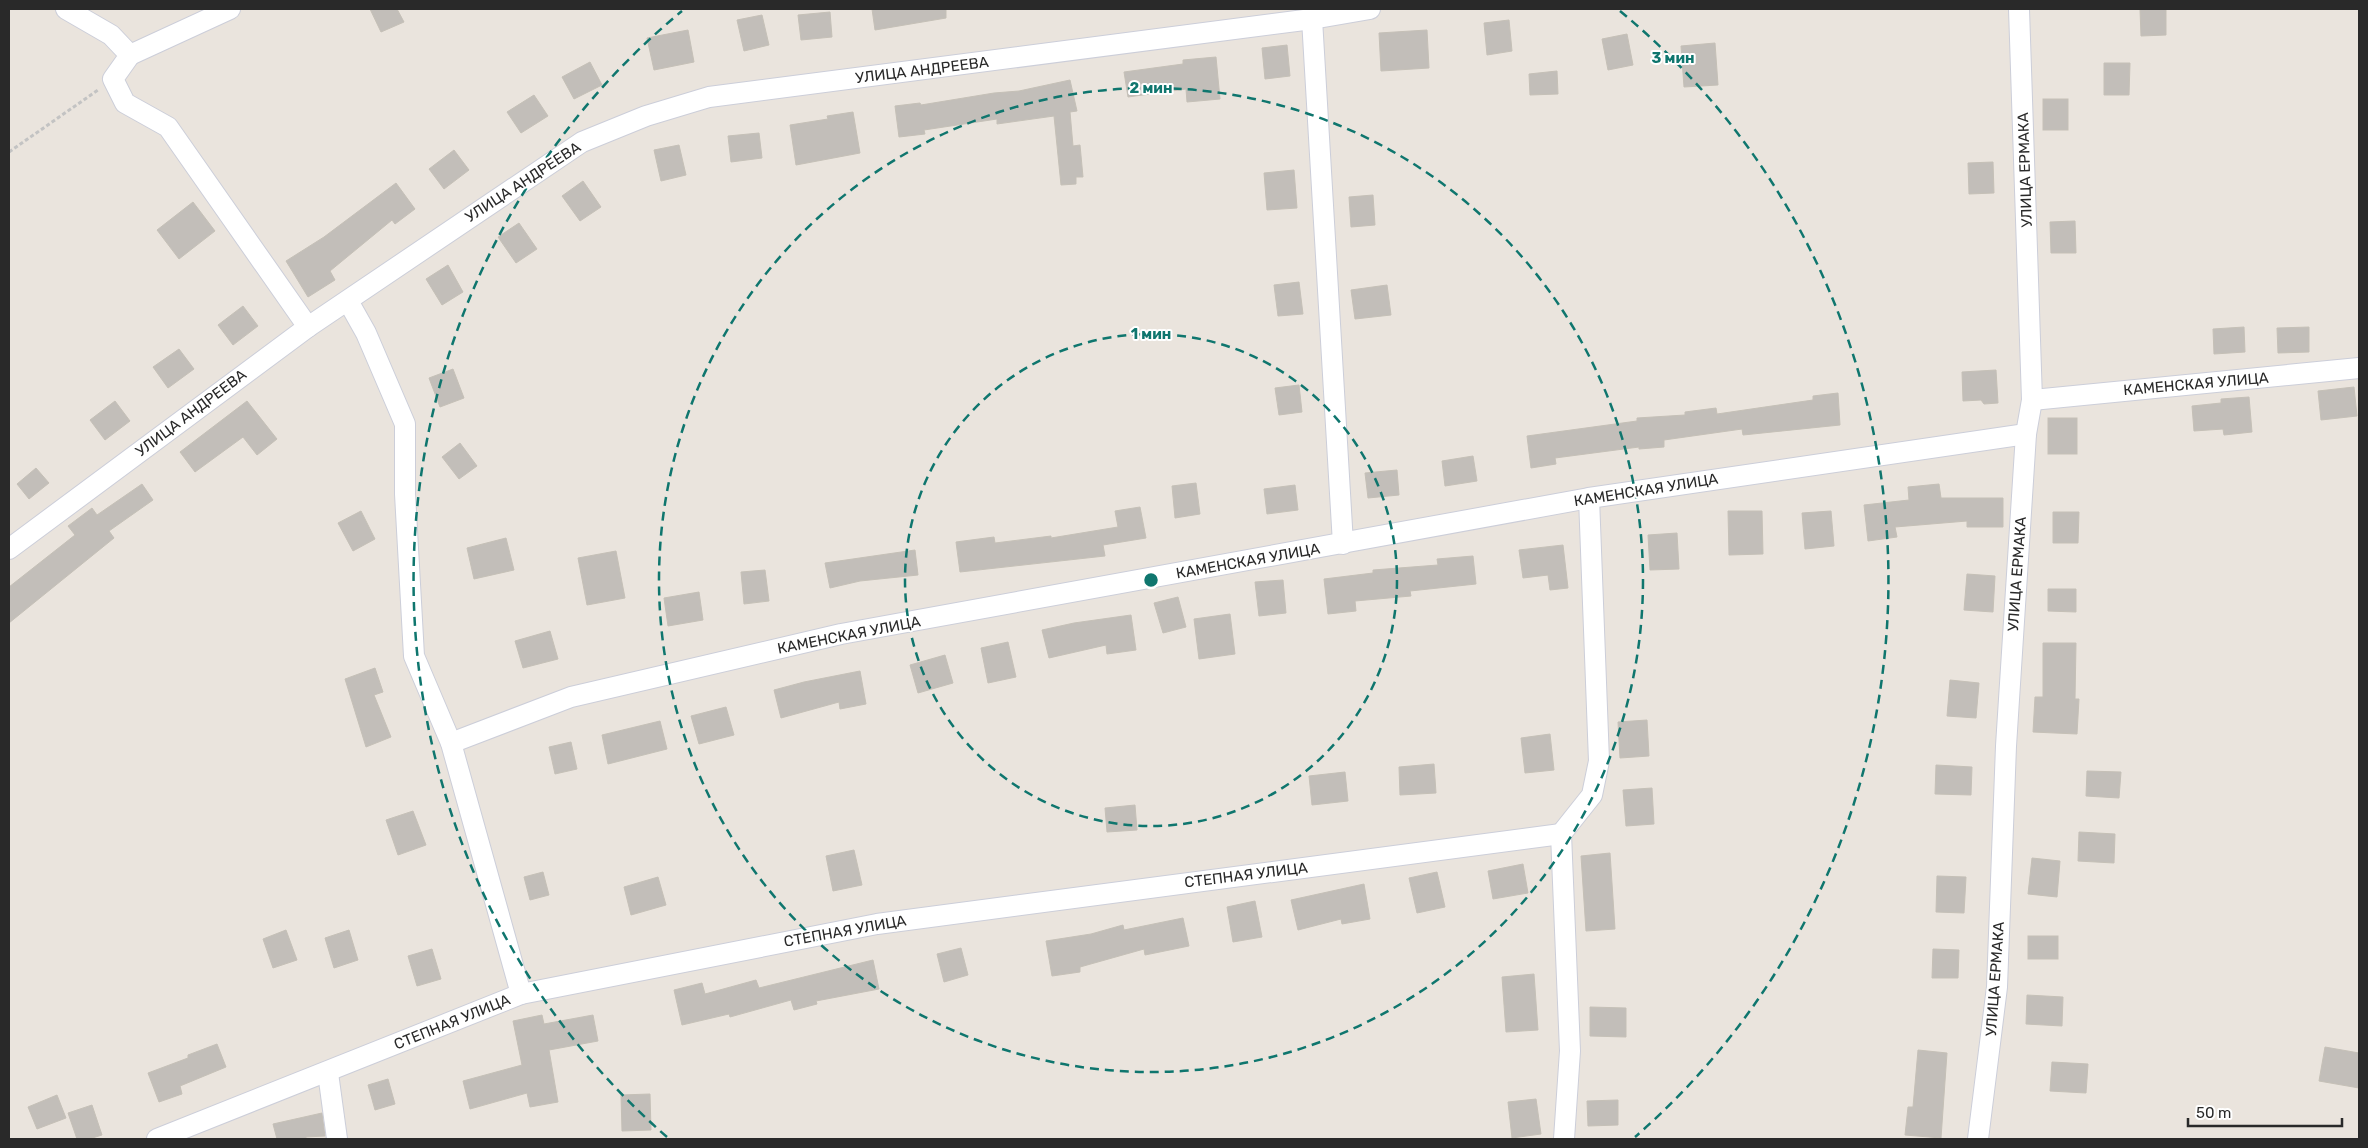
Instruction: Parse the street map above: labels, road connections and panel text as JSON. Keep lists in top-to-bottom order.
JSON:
{
  "streets": {
    "street": [
      "УЛИЦА АНДРЕЕВА",
      "УЛИЦА ЕРМАКА",
      "КАМЕНСКАЯ УЛИЦА",
      "СТЕПНАЯ УЛИЦА"
    ]
  },
  "crossings": [
    ["УЛИЦА ЕРМАКА", "КАМЕНСКАЯ УЛИЦА"]
  ],
  "scale_bar": "50 m",
  "rings": ["3 мин", "2 мин", "1 мин"]
}
